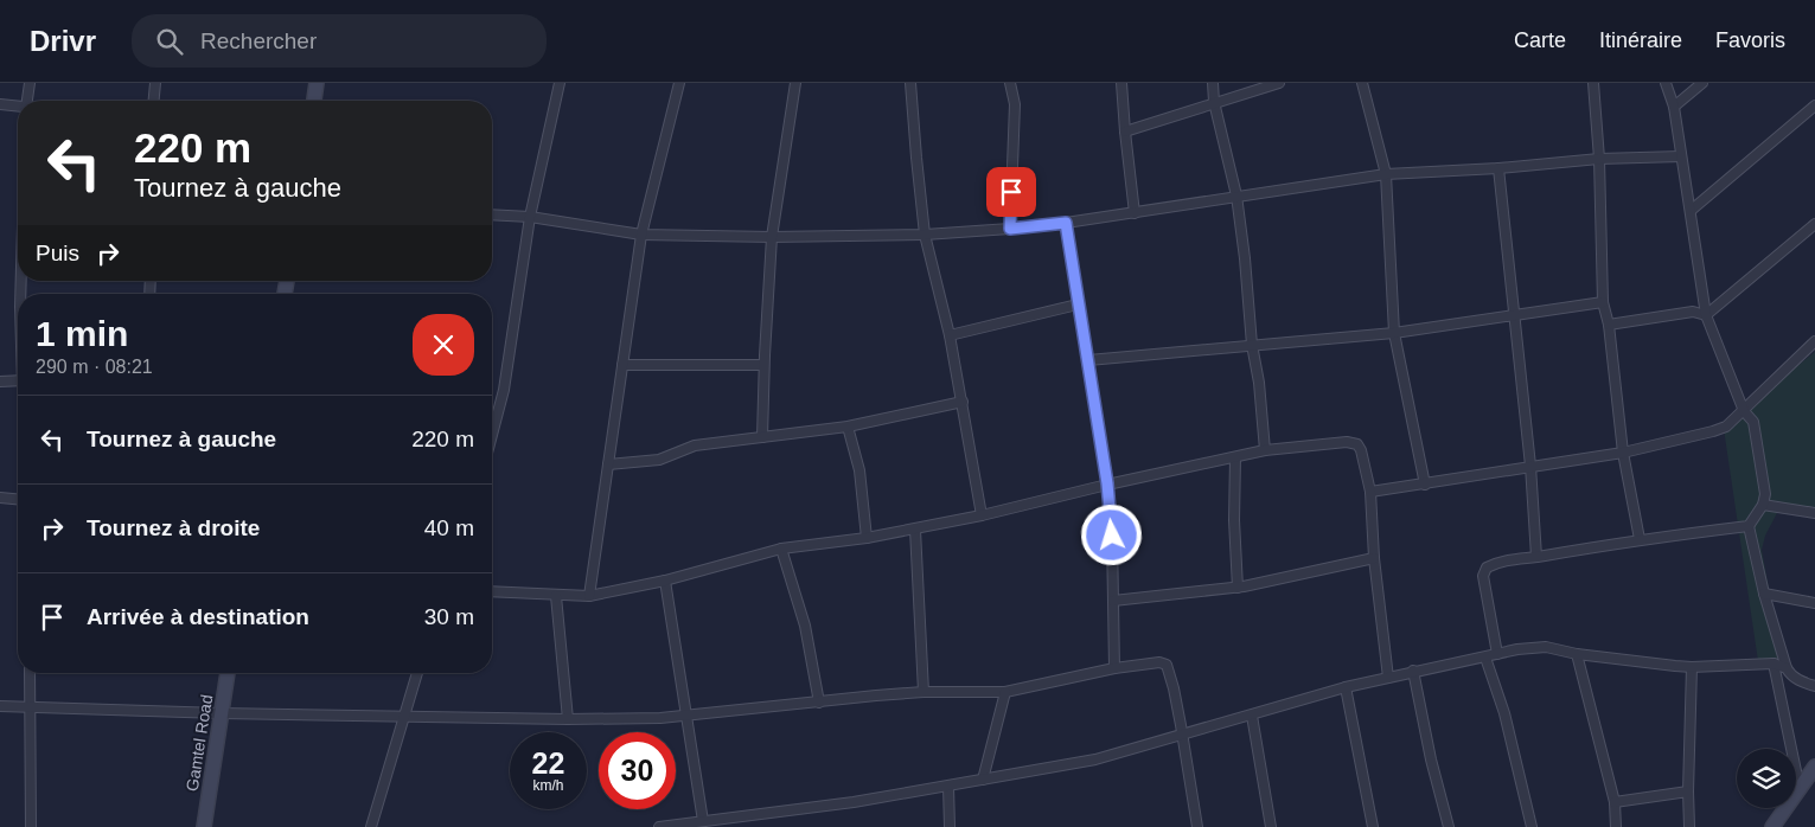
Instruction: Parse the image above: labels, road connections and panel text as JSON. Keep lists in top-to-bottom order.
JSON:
{
  "streets": {
    "street": ["Gamtel Road"]
  },
  "page": {
    "header": "Drivr",
    "search": "Rechercher",
    "nav": ["Carte", "Itinéraire", "Favoris"],
    "turn": ["220 m", "Tournez à gauche"],
    "then": "Puis",
    "heading": ["1 min", "290 m · 08:21"],
    "list": [
      {
        "name": "Tournez à gauche",
        "value": "220 m"
      },
      {
        "name": "Tournez à droite",
        "value": "40 m"
      },
      {
        "name": "Arrivée à destination",
        "value": "30 m"
      }
    ],
    "speed": "22 km/h",
    "limit": "30"
  }
}
